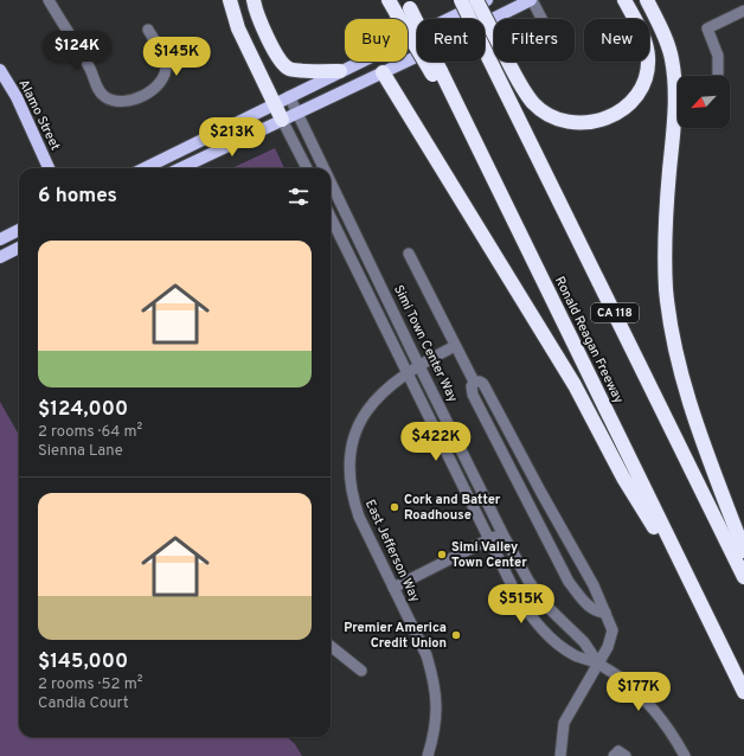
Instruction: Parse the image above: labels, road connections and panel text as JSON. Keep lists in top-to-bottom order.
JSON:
{
  "streets": {
    "highway": ["CA 118", "Ronald Reagan Freeway"],
    "main road": ["Alamo Street"],
    "street": ["Simi Town Center Way", "East Jefferson Way"]
  },
  "crossings": [
    ["Simi Town Center Way", "East Jefferson Way"]
  ],
  "places": ["Cork and Batter Roadhouse", "Simi Valley Town Center", "Premier America Credit Union"],
  "north": "bottom left",
  "page": {
    "chip": [
      "Buy",
      "Rent",
      "Filters",
      "New"
    ],
    "price": [
      "$124K",
      "$145K",
      "$213K",
      "$422K",
      "$515K",
      "$177K"
    ],
    "heading": "6 homes",
    "list": [
      {
        "name": "$124,000",
        "note": "2 rooms · 64 m² · Sienna Lane"
      },
      {
        "name": "$145,000",
        "note": "2 rooms · 52 m² · Candia Court"
      }
    ]
  }
}
